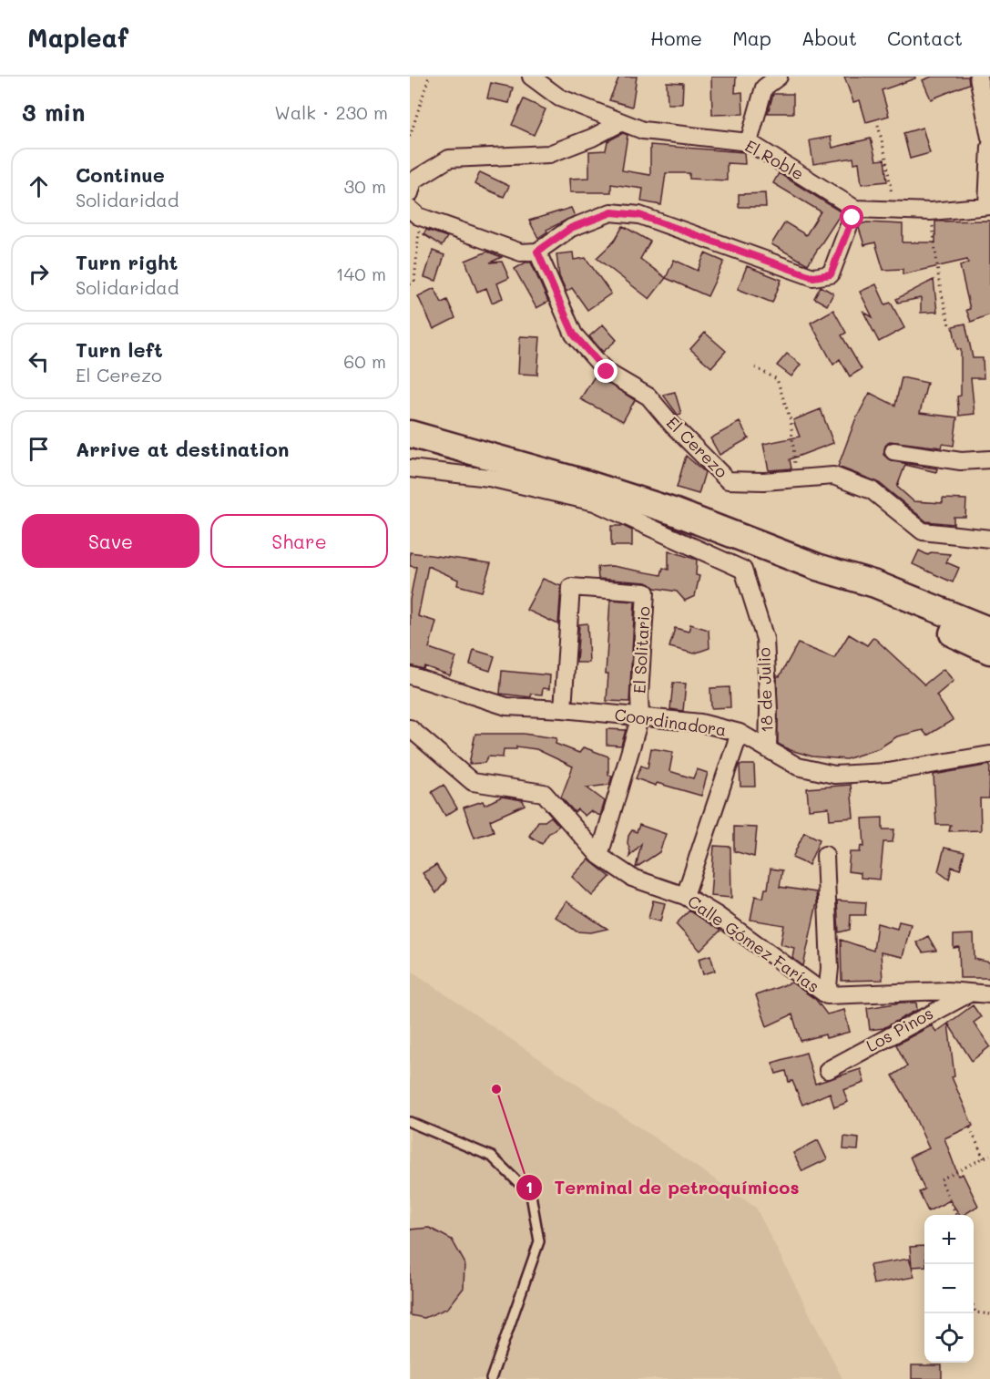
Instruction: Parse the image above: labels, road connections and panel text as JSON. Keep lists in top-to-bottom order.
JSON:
{
  "streets": {
    "street": [
      "El Roble",
      "El Cerezo",
      "El Solitario",
      "18 de Julio",
      "Coordinadora",
      "Calle Gómez Farías",
      "Los Pinos"
    ]
  },
  "crossings": [
    ["El Solitario", "Coordinadora"],
    ["18 de Julio", "Coordinadora"],
    ["Calle Gómez Farías", "Los Pinos"]
  ],
  "places": ["Terminal de petroquímicos"],
  "page": {
    "header": "Mapleaf",
    "nav": [
      "Home",
      "Map",
      "About",
      "Contact"
    ],
    "heading": ["3 min", "Walk · 230 m"],
    "list": [
      ["Continue", "Solidaridad", "30 m"],
      ["Turn right", "Solidaridad", "140 m"],
      ["Turn left", "El Cerezo", "60 m"],
      "Arrive at destination"
    ],
    "buttons": ["Save", "Share"],
    "map_buttons": ["+", "−"]
  }
}
